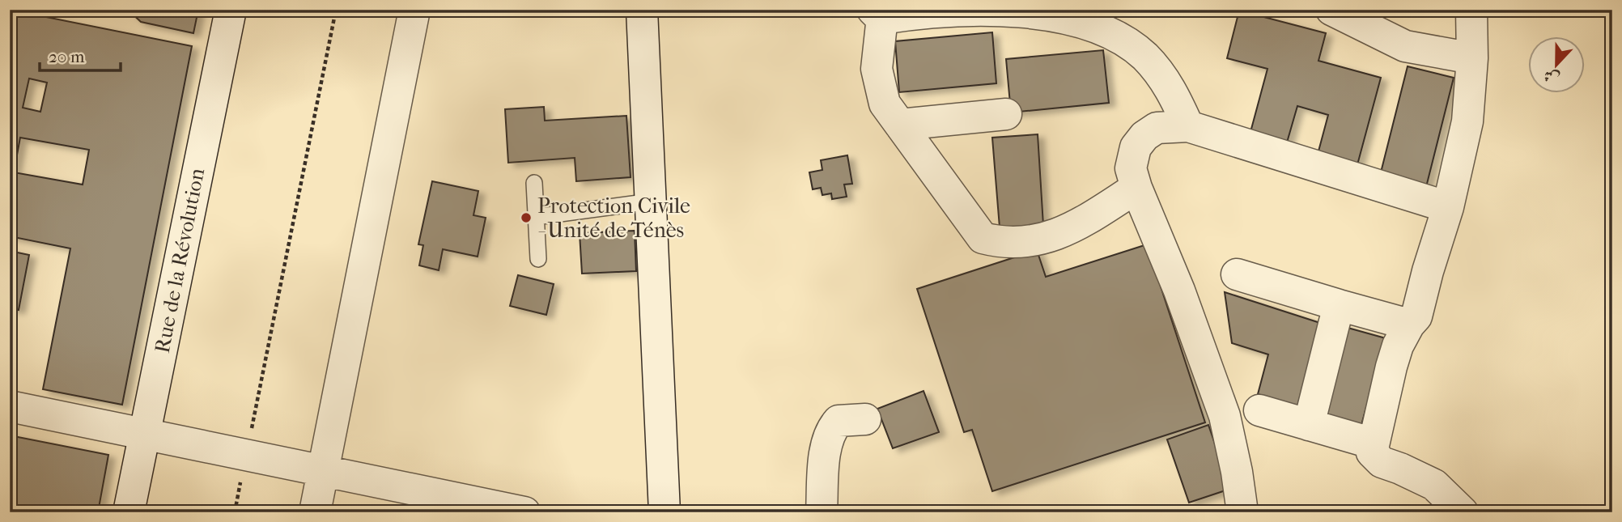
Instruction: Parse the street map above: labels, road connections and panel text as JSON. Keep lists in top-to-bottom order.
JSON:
{
  "streets": {
    "street": ["Rue de la Révolution"]
  },
  "places": ["Protection Civile - Unité de Ténès"],
  "scale_bar": "20 m",
  "north": "bottom"
}
